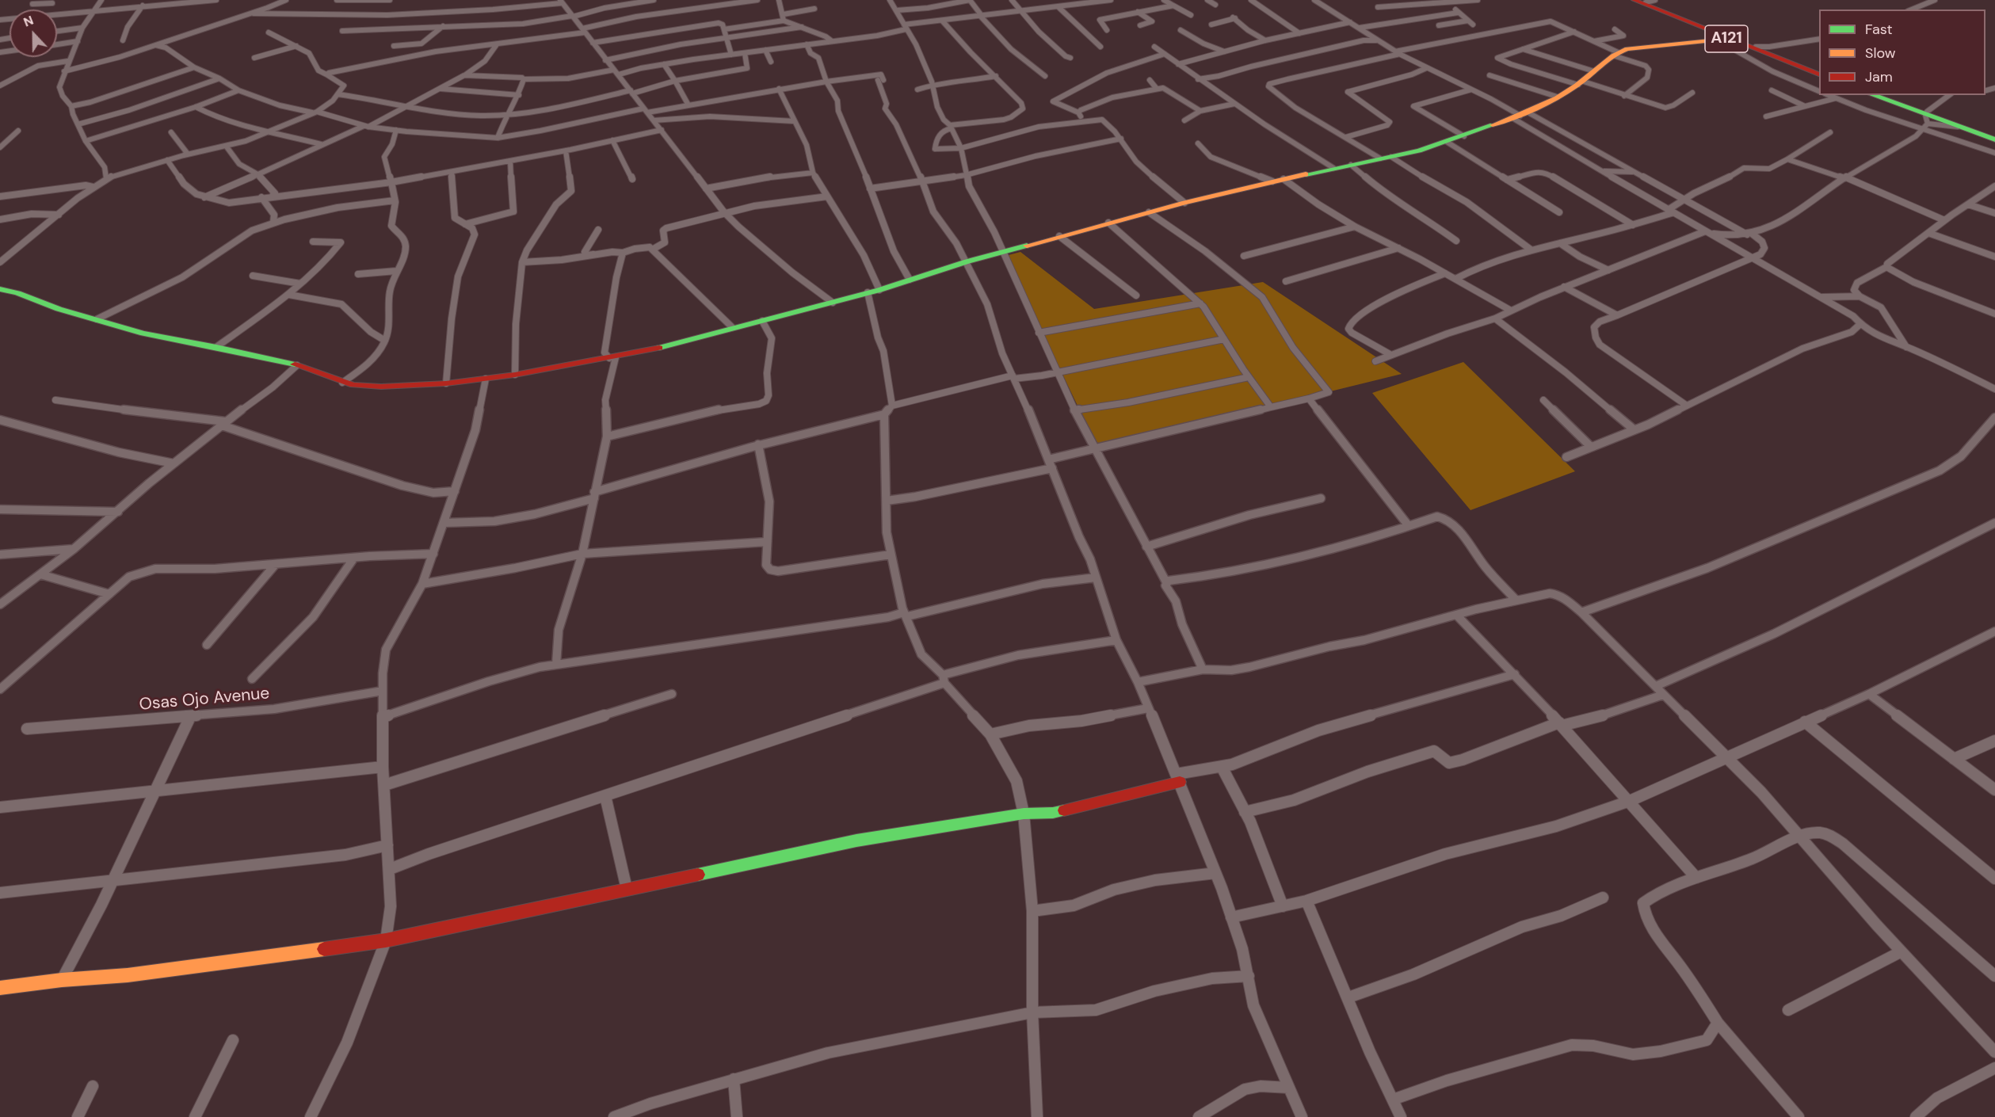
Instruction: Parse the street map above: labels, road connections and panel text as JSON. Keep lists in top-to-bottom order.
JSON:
{
  "streets": {
    "main road": ["A121"],
    "street": ["Osas Ojo Avenue"]
  },
  "legend": ["Fast", "Slow", "Jam"],
  "north": "top"
}
